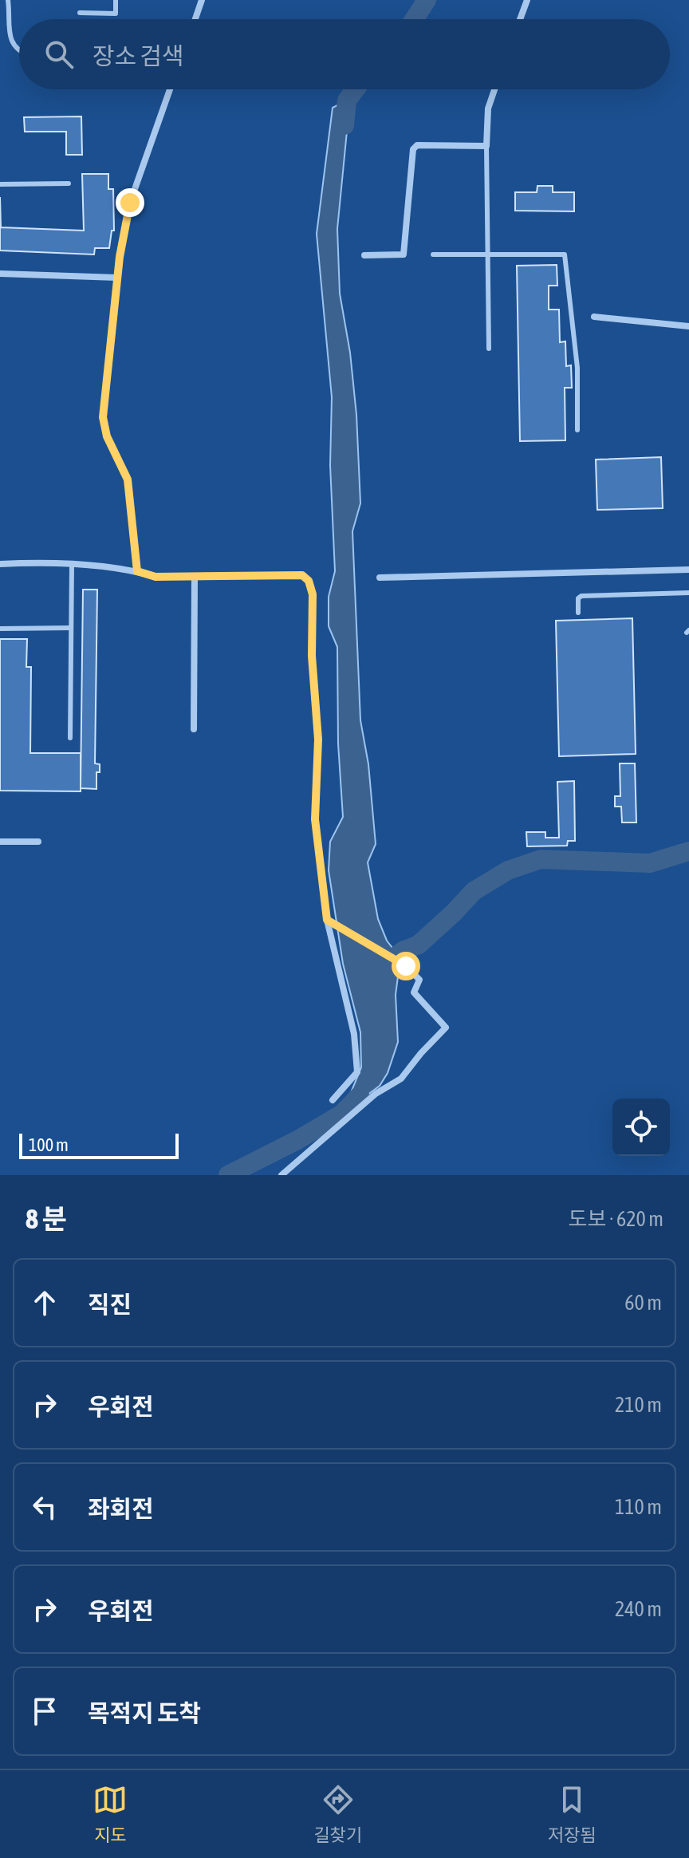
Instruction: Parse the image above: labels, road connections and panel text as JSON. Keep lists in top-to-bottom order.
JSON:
{
  "scale_bar": "100 m",
  "page": {
    "search": "장소 검색",
    "scale": "100 m",
    "heading": ["8 분", "도보 · 620 m"],
    "list": [
      ["직진", "60 m"],
      ["우회전", "210 m"],
      ["좌회전", "110 m"],
      ["우회전", "240 m"],
      "목적지 도착"
    ],
    "nav": ["지도", "길찾기", "저장됨"]
  }
}
